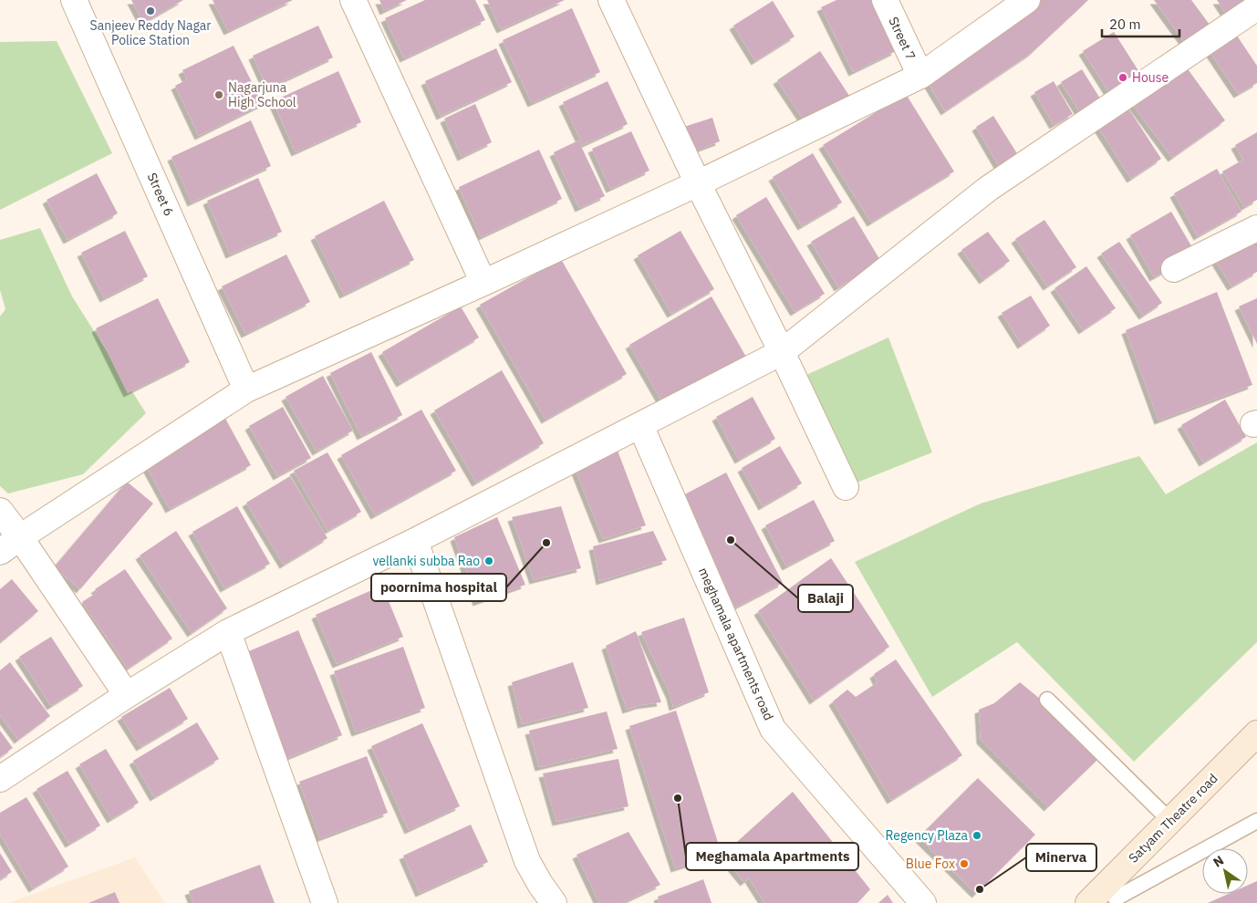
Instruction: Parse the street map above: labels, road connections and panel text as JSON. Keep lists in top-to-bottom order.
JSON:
{
  "streets": {
    "main road": ["Satyam Theatre road"],
    "street": ["Street 7", "Street 6", "meghamala apartments road"]
  },
  "places": [
    "Sanjeev Reddy Nagar Police Station",
    "House",
    "Nagarjuna High School",
    "Balaji",
    "poornima hospital",
    "vellanki subba Rao",
    "Meghamala Apartments",
    "Regency Plaza",
    "Blue Fox",
    "Minerva"
  ],
  "scale_bar": "20 m",
  "north": "top left"
}
